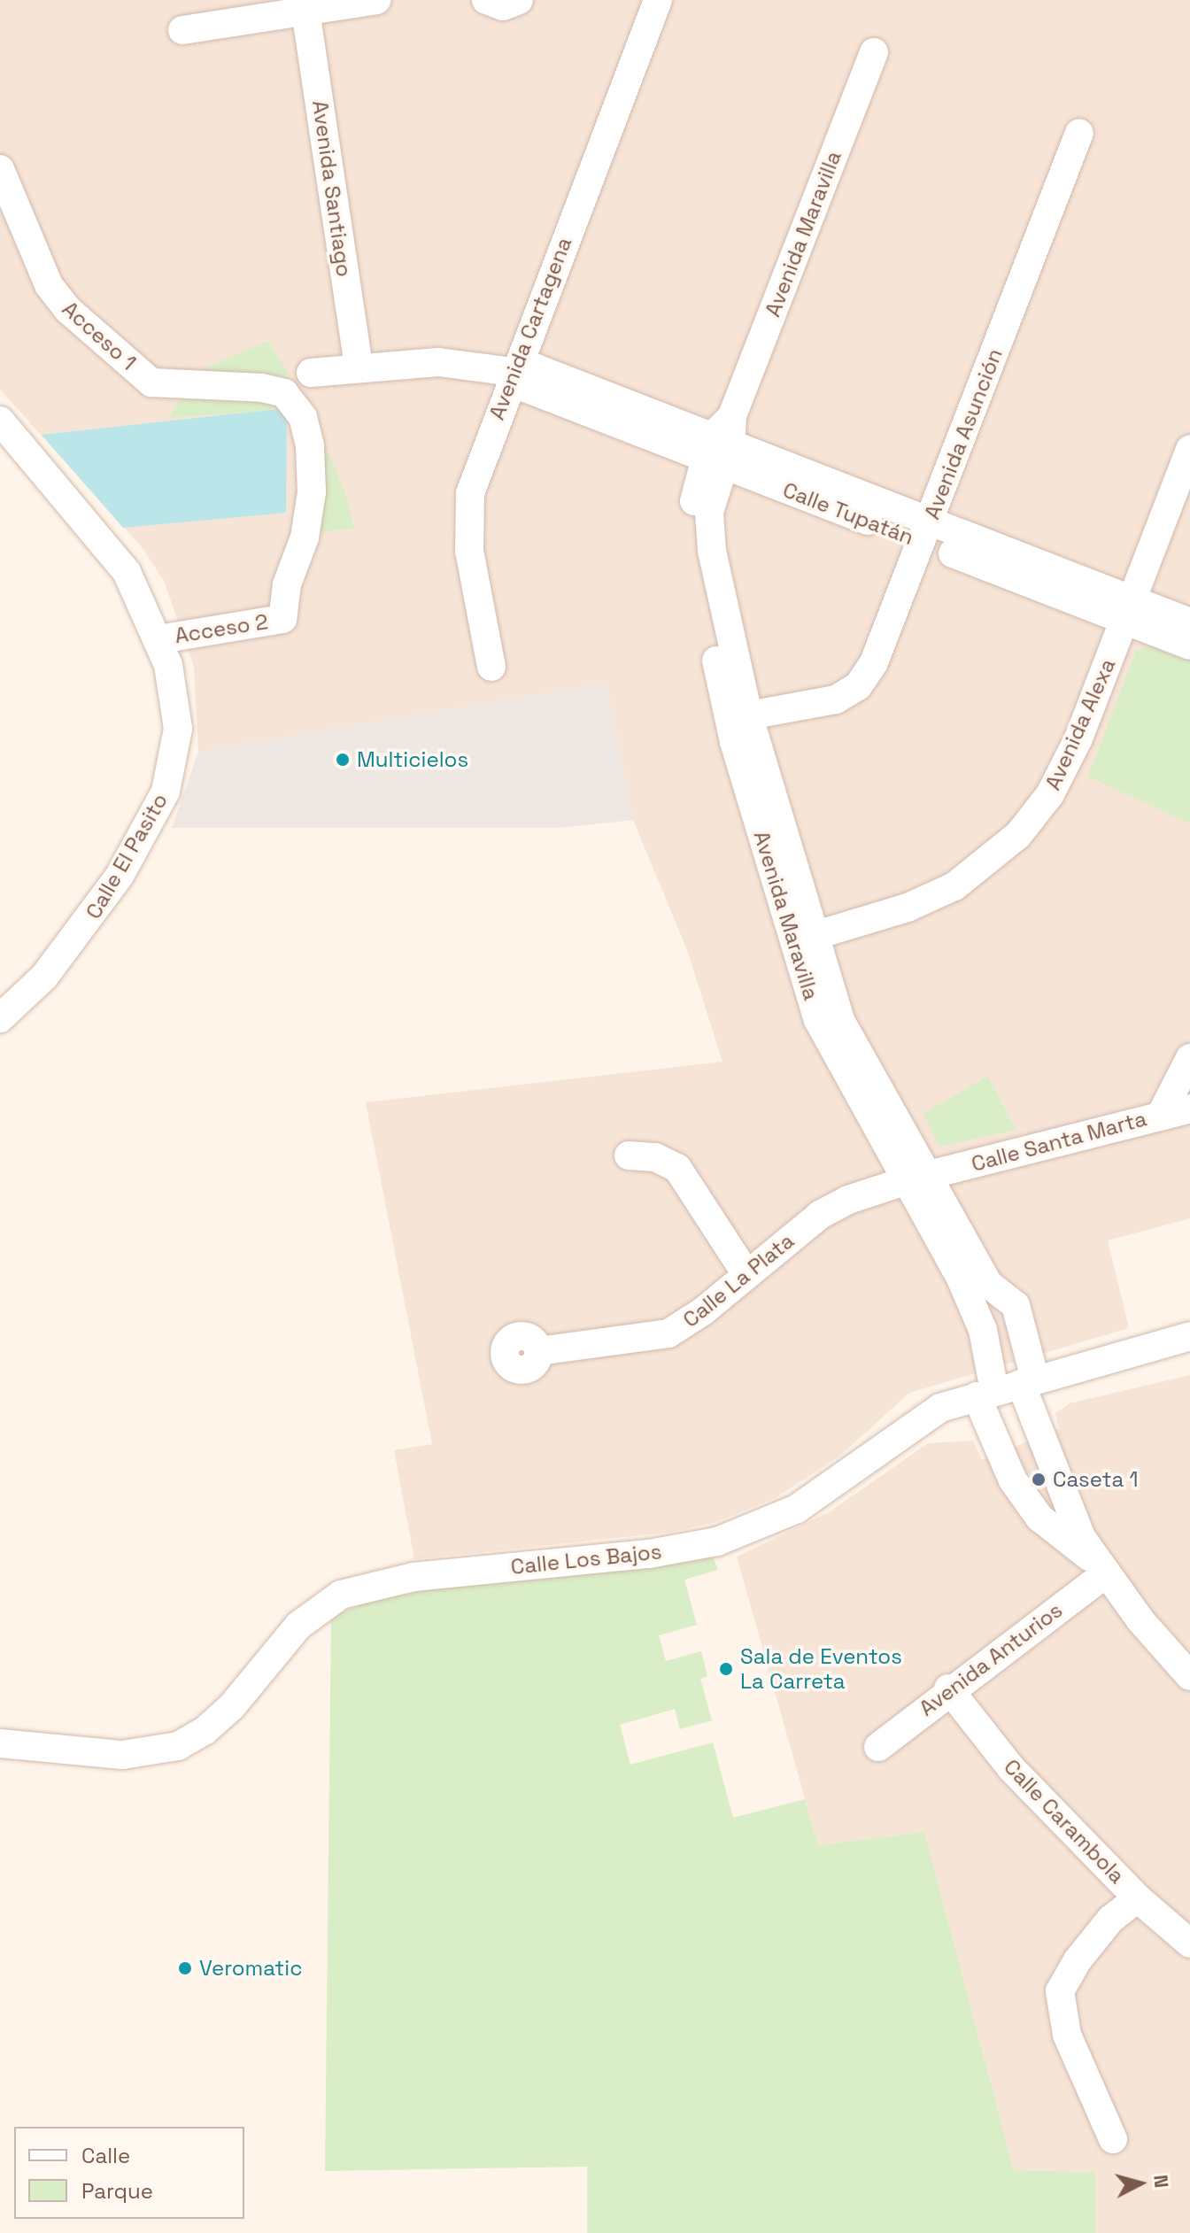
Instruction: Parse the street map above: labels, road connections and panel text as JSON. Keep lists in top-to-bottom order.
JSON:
{
  "streets": {
    "street": [
      "Avenida Santiago",
      "Avenida Maravilla",
      "Avenida Cartagena",
      "Acceso 1",
      "Avenida Asunción",
      "Calle Tupatán",
      "Acceso 2",
      "Avenida Alexa",
      "Calle El Pasito",
      "Calle Santa Marta",
      "Calle La Plata",
      "Calle Los Bajos",
      "Avenida Anturios",
      "Calle Carambola"
    ]
  },
  "crossings": [
    ["Avenida Santiago", "Calle Tupatán"],
    ["Avenida Maravilla", "Avenida Asunción"],
    ["Avenida Maravilla", "Calle Tupatán"],
    ["Avenida Maravilla", "Avenida Alexa"],
    ["Avenida Maravilla", "Calle Santa Marta"],
    ["Avenida Maravilla", "Calle La Plata"],
    ["Avenida Maravilla", "Calle Los Bajos"],
    ["Avenida Cartagena", "Calle Tupatán"],
    ["Acceso 1", "Acceso 2"],
    ["Avenida Asunción", "Calle Tupatán"],
    ["Calle Tupatán", "Avenida Alexa"],
    ["Acceso 2", "Calle El Pasito"],
    ["Calle Santa Marta", "Calle La Plata"],
    ["Avenida Anturios", "Calle Carambola"]
  ],
  "places": [
    "Multicielos",
    "Caseta 1",
    "Sala de Eventos La Carreta",
    "Veromatic"
  ],
  "legend": ["Calle", "Parque"],
  "north": "right"
}
